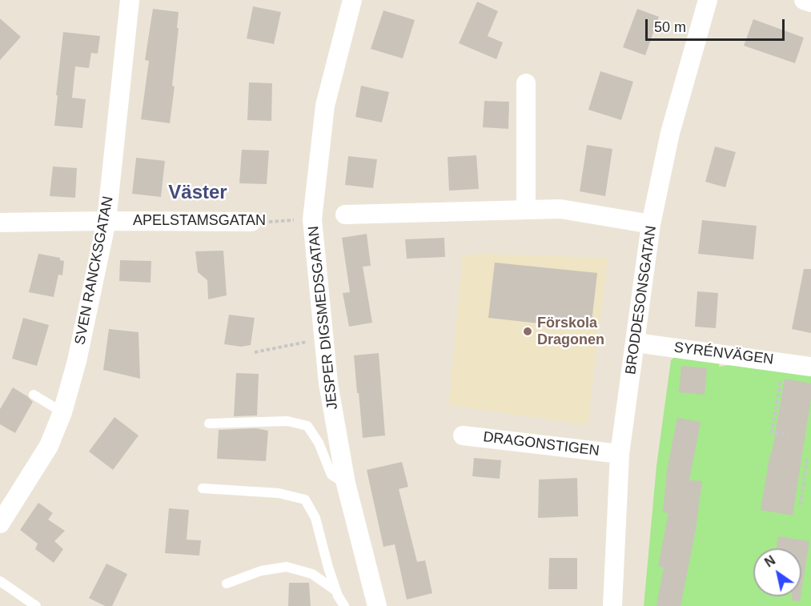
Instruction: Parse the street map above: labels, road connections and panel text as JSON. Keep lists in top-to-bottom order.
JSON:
{
  "streets": {
    "street": [
      "APELSTAMSGATAN",
      "SVEN RANCKSGATAN",
      "BRODDESONSGATAN",
      "JESPER DIGSMEDSGATAN",
      "SYRÉNVÄGEN",
      "DRAGONSTIGEN"
    ]
  },
  "crossings": [
    ["APELSTAMSGATAN", "SVEN RANCKSGATAN"],
    ["APELSTAMSGATAN", "JESPER DIGSMEDSGATAN"],
    ["BRODDESONSGATAN", "SYRÉNVÄGEN"],
    ["BRODDESONSGATAN", "DRAGONSTIGEN"]
  ],
  "districts": ["Väster"],
  "places": ["Förskola Dragonen"],
  "scale_bar": "50 m",
  "north": "top left"
}
